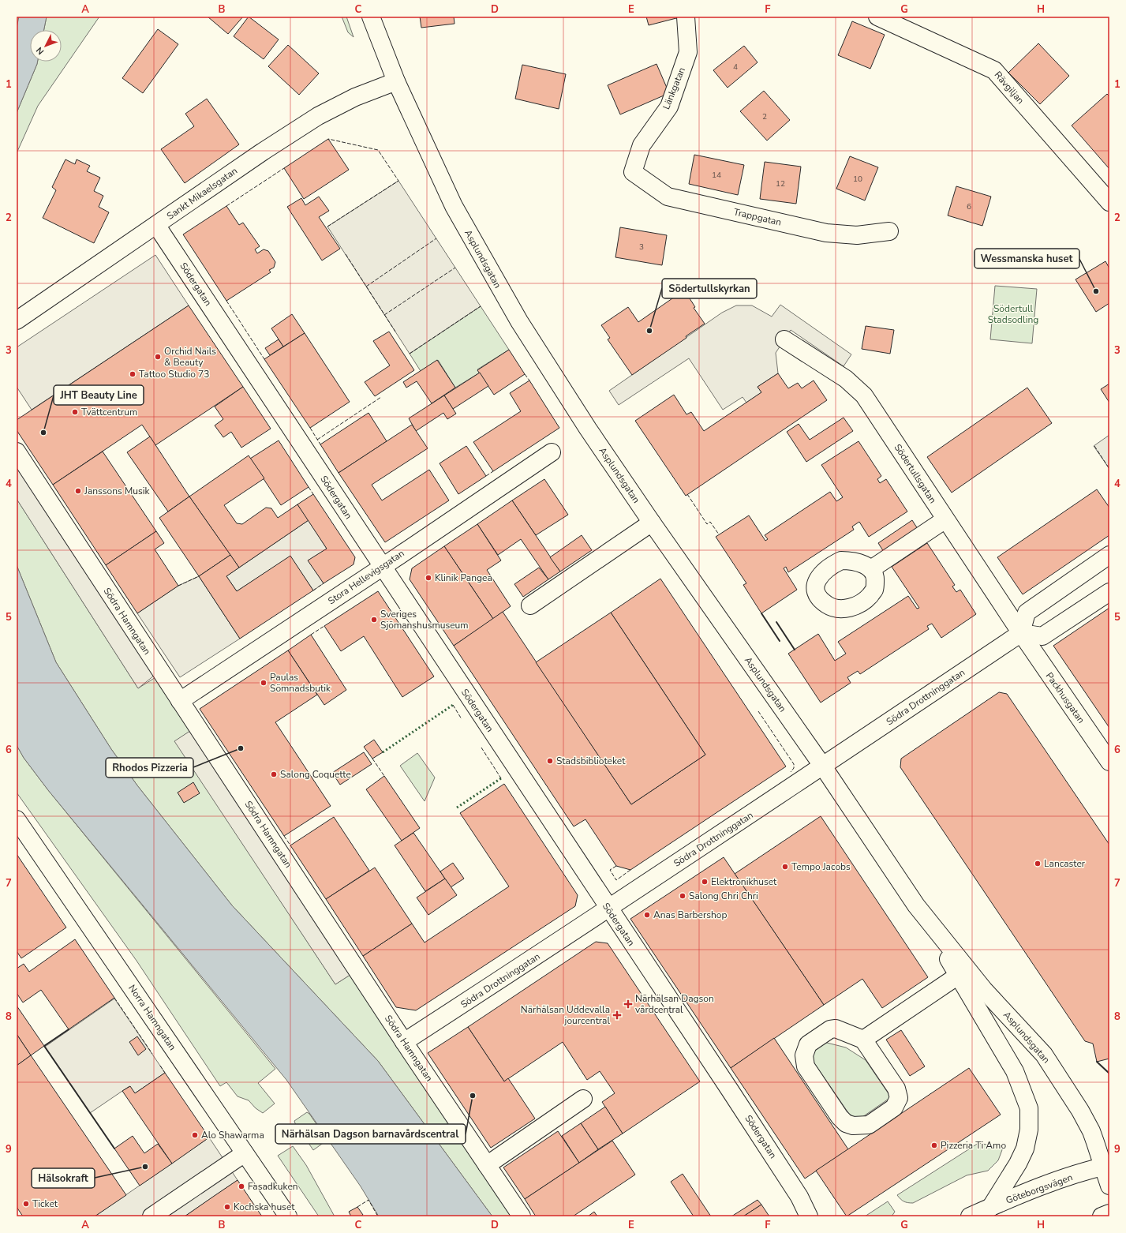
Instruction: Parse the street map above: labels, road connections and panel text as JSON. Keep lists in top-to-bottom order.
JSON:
{
  "streets": {
    "street": [
      "Rävgiljan",
      "Länkgatan",
      "Sankt Mikaelsgatan",
      "Trappgatan",
      "Asplundsgatan",
      "Södergatan",
      "Södertullsgatan",
      "Stora Hellevigsgatan",
      "Södra Hamngatan",
      "Södra Drottninggatan",
      "Packhusgatan",
      "Norra Hamngatan",
      "Göteborgsvägen"
    ]
  },
  "crossings": [
    ["Länkgatan", "Trappgatan"],
    ["Sankt Mikaelsgatan", "Asplundsgatan"],
    ["Sankt Mikaelsgatan", "Södergatan"],
    ["Asplundsgatan", "Södra Drottninggatan"],
    ["Asplundsgatan", "Göteborgsvägen"],
    ["Södergatan", "Stora Hellevigsgatan"],
    ["Södergatan", "Södra Drottninggatan"],
    ["Södertullsgatan", "Södra Drottninggatan"],
    ["Södertullsgatan", "Packhusgatan"],
    ["Stora Hellevigsgatan", "Södra Hamngatan"],
    ["Södra Hamngatan", "Södra Drottninggatan"],
    ["Södra Drottninggatan", "Packhusgatan"]
  ],
  "parks": ["Södertull Stadsodling"],
  "places": {
    "other": [
      "Wessmanska huset",
      "Södertullskyrkan",
      "Orchid Nails & Beauty",
      "Tattoo Studio 73",
      "Tvättcentrum",
      "JHT Beauty Line",
      "Janssons Musik",
      "Klinik Pangea",
      "Sveriges Sjömanshusmuseum",
      "Paulas Sömnadsbutik",
      "Rhodos Pizzeria",
      "Stadsbiblioteket",
      "Salong Coquette",
      "Lancaster",
      "Tempo Jacobs",
      "Elektronikhuset",
      "Salong Chri Chri",
      "Anas Barbershop",
      "Närhälsan Dagson barnavårdscentral",
      "Alo Shawarma",
      "Pizzeria Ti Amo",
      "Hälsokraft",
      "Fasadkuken",
      "Ticket",
      "Kochska huset"
    ],
    "health": ["Närhälsan Dagson vårdcentral", "Närhälsan Uddevalla jourcentral"]
  },
  "house_numbers": [
    "4",
    "2",
    "14",
    "10",
    "12",
    "6",
    "3"
  ],
  "north": "bottom left",
  "grid": {
    "columns": [
      "A",
      "B",
      "C",
      "D",
      "E",
      "F",
      "G",
      "H"
    ],
    "rows": [
      "1",
      "2",
      "3",
      "4",
      "5",
      "6",
      "7",
      "8",
      "9"
    ]
  }
}
